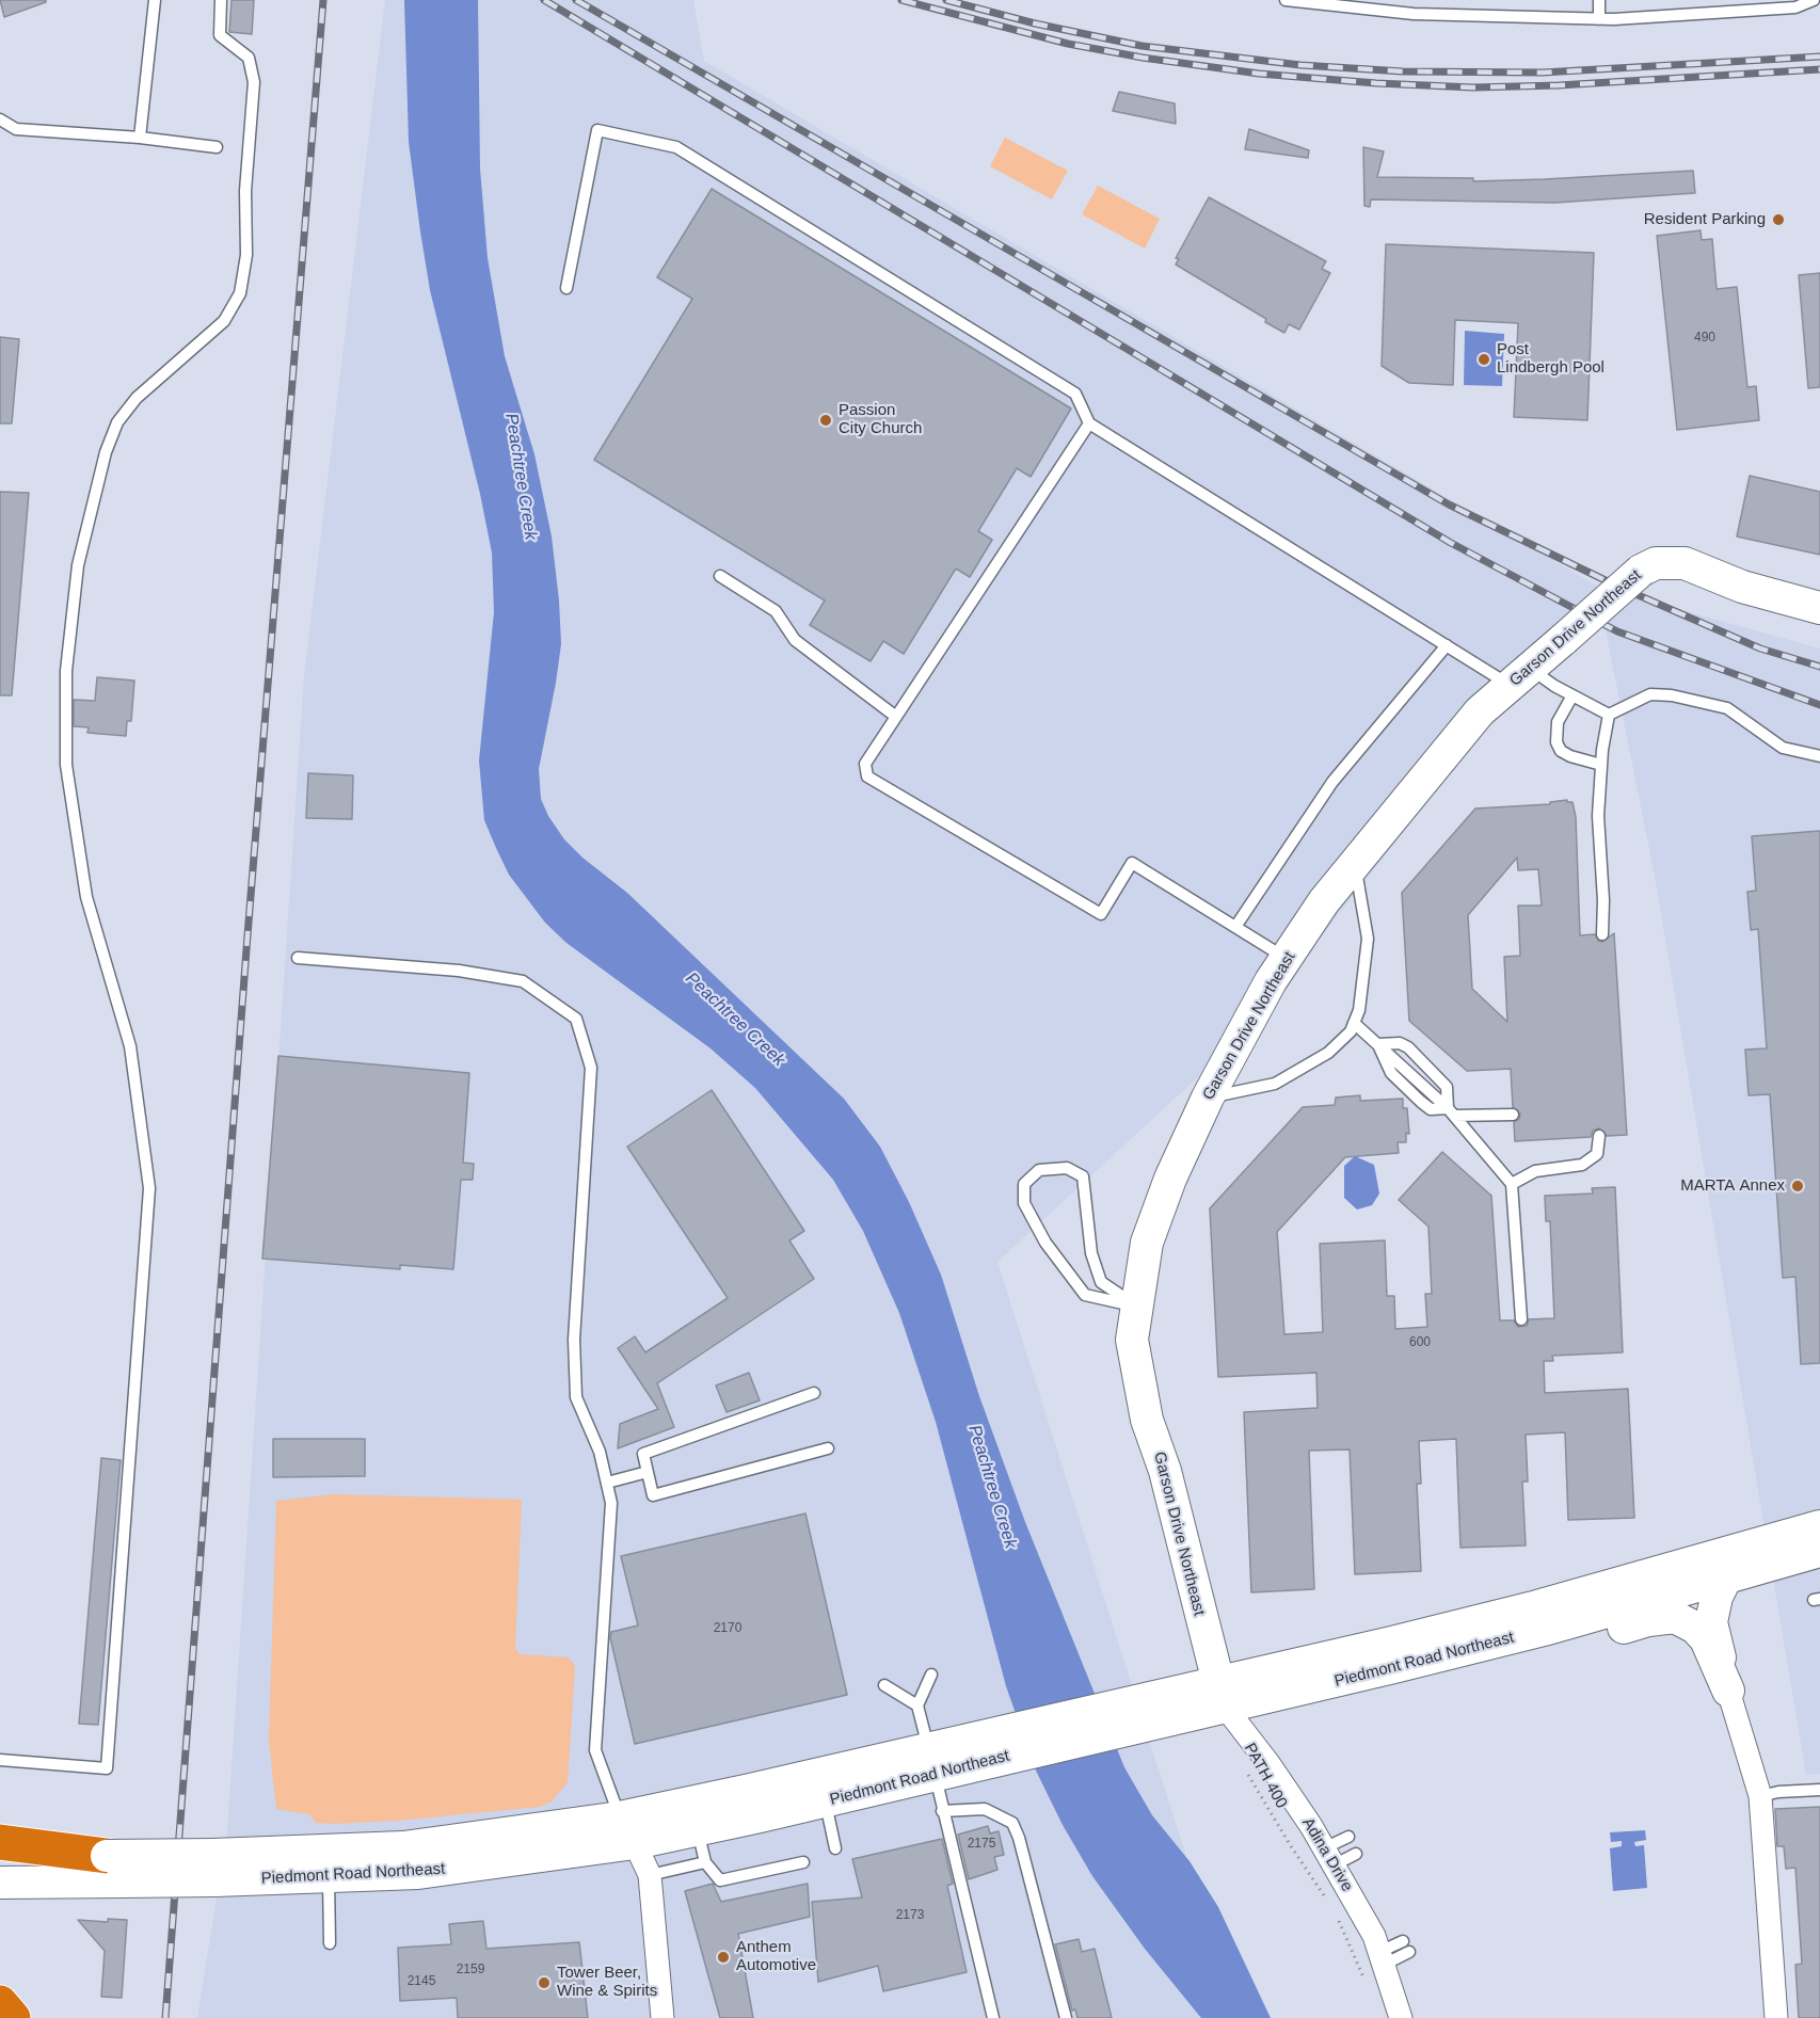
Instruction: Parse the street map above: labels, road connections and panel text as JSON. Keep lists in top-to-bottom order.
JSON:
{
  "streets": {
    "main road": ["Garson Drive Northeast", "Piedmont Road Northeast"],
    "street": ["Adina Drive"],
    "path": ["PATH 400"]
  },
  "crossings": [
    ["Garson Drive Northeast", "Piedmont Road Northeast"],
    ["Garson Drive Northeast", "Adina Drive"],
    ["Piedmont Road Northeast", "Adina Drive"]
  ],
  "water": ["Peachtree Creek"],
  "places": [
    "Resident Parking",
    "Post Lindbergh Pool",
    "Passion City Church",
    "MARTA Annex",
    "Anthem Automotive",
    "Tower Beer, Wine & Spirits"
  ],
  "house_numbers": [
    "490",
    "600",
    "2170",
    "2175",
    "2173",
    "2159",
    "2145"
  ]
}
